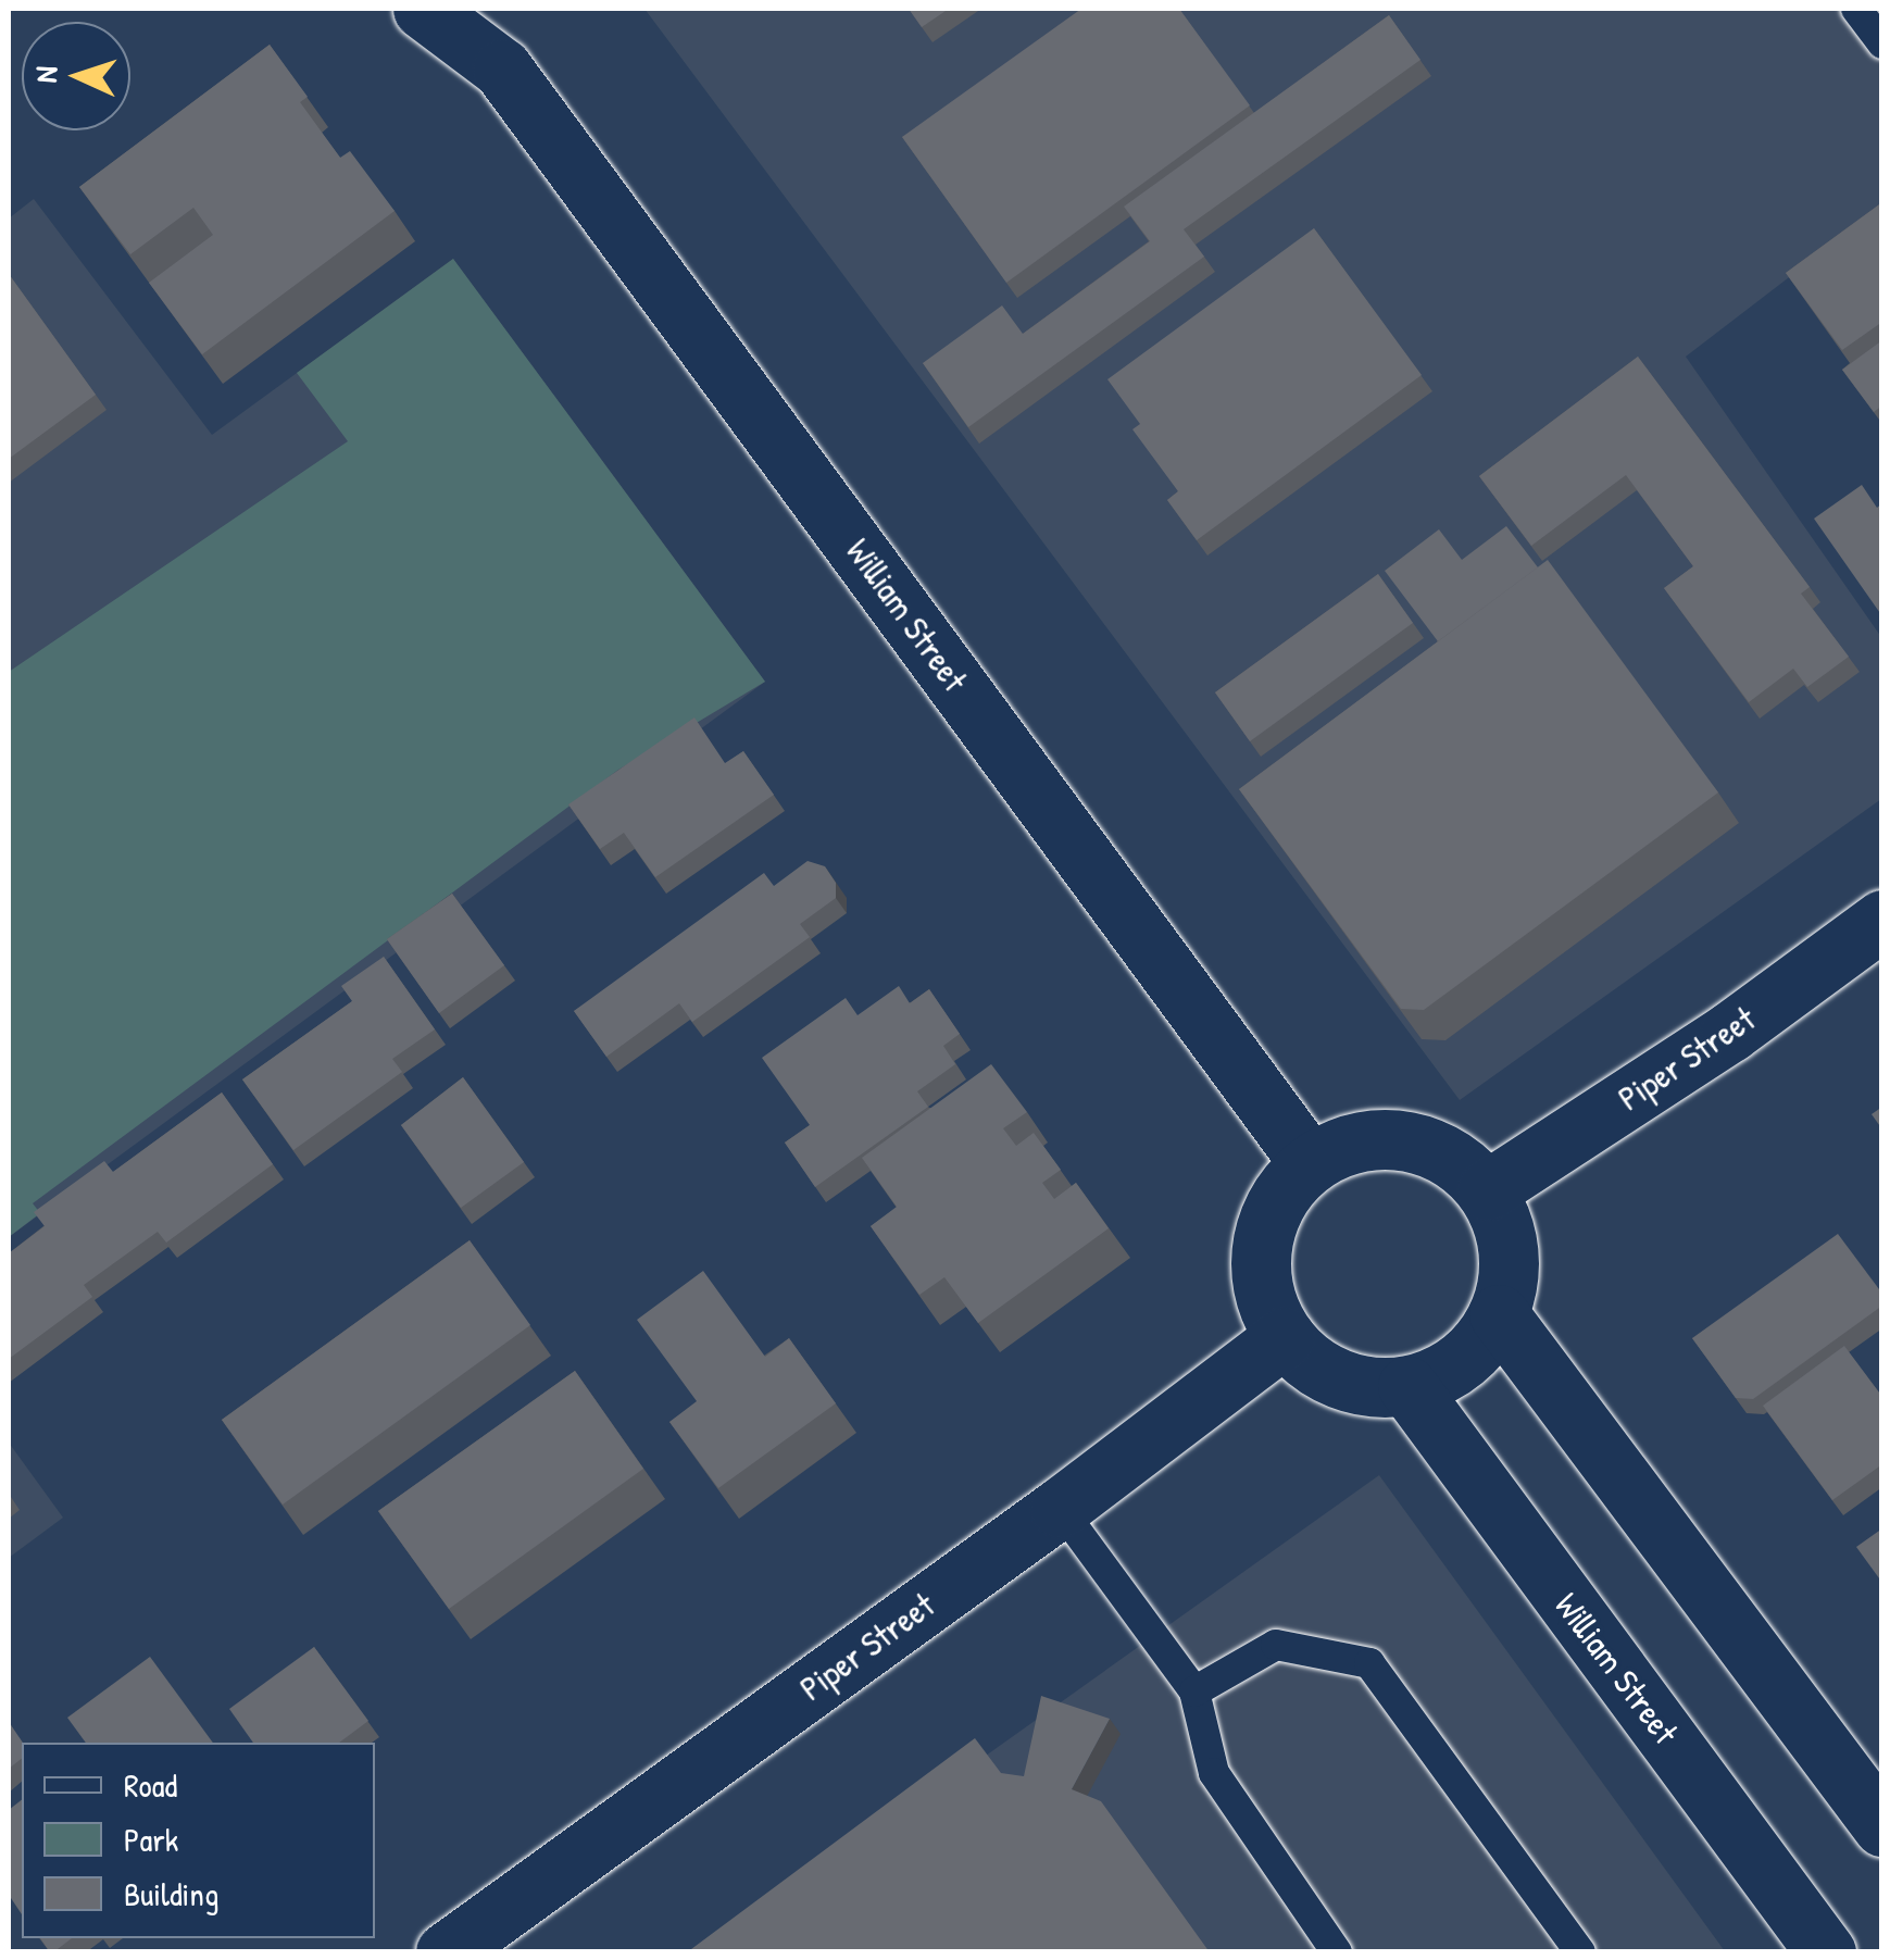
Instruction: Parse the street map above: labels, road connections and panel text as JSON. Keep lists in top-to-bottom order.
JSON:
{
  "streets": {
    "street": ["William Street", "Piper Street"]
  },
  "crossings": [
    ["William Street", "Piper Street"]
  ],
  "legend": ["Road", "Park", "Building"],
  "north": "left"
}
